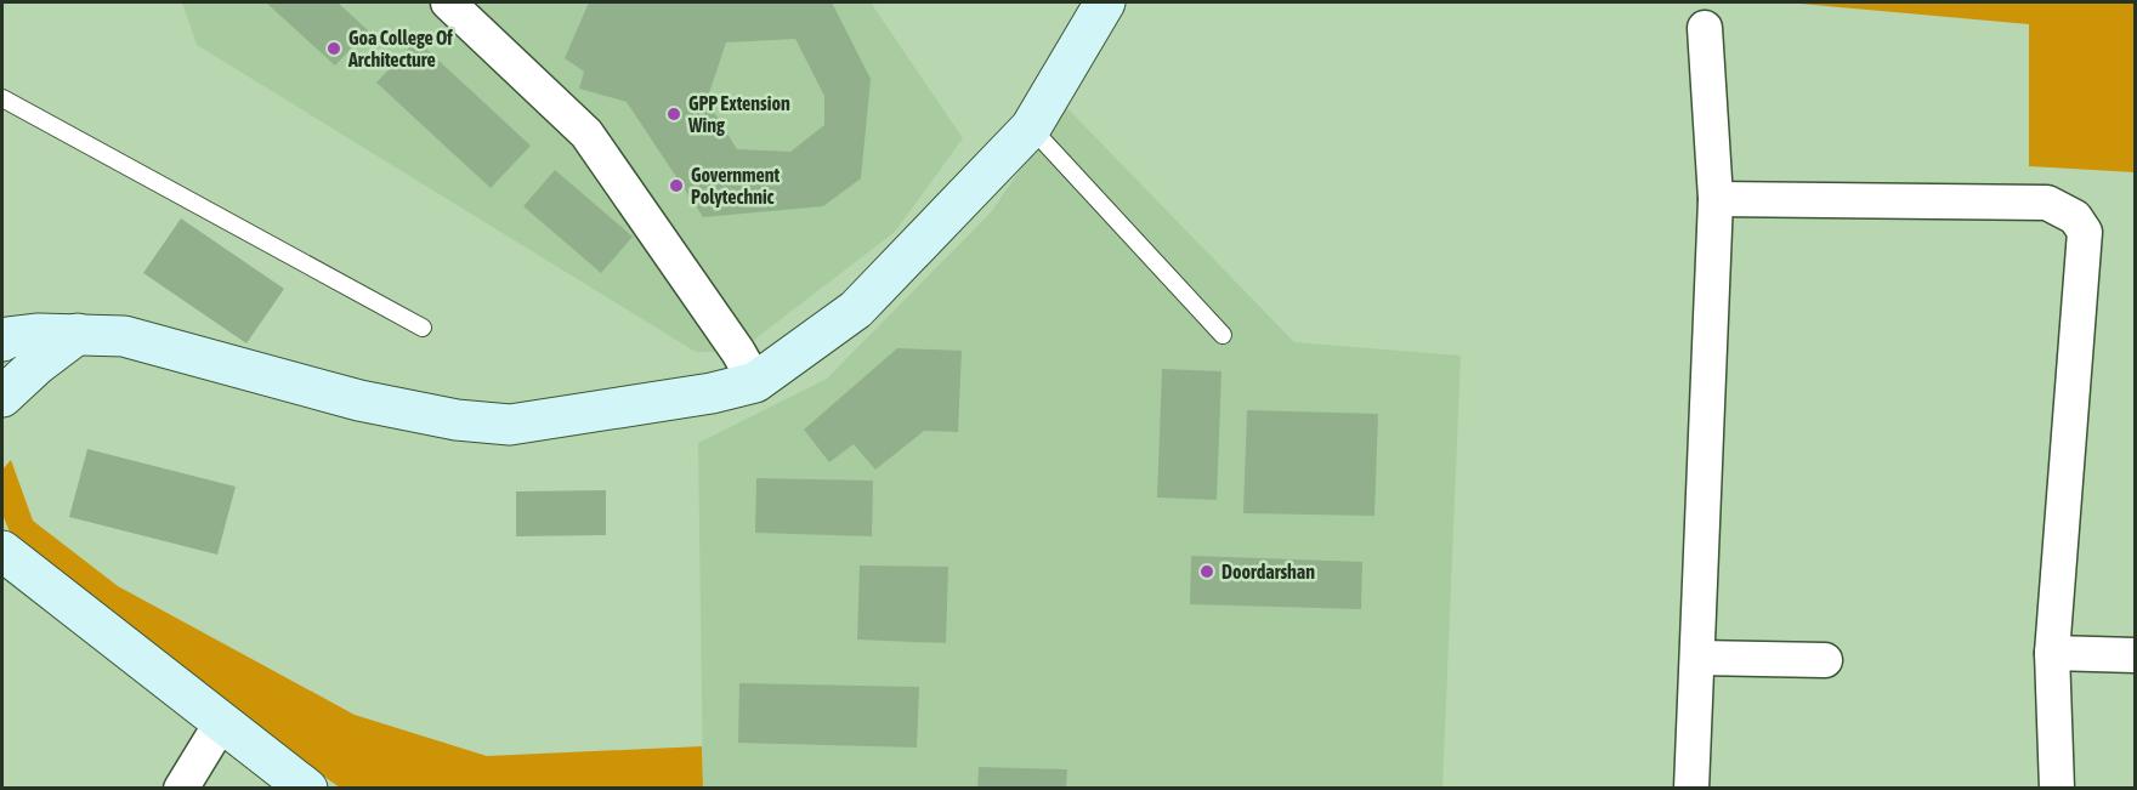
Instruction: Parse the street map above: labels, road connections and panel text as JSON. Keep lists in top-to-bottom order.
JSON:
{
  "places": [
    "Goa College Of Architecture",
    "GPP Extension Wing",
    "Government Polytechnic",
    "Doordarshan"
  ]
}
